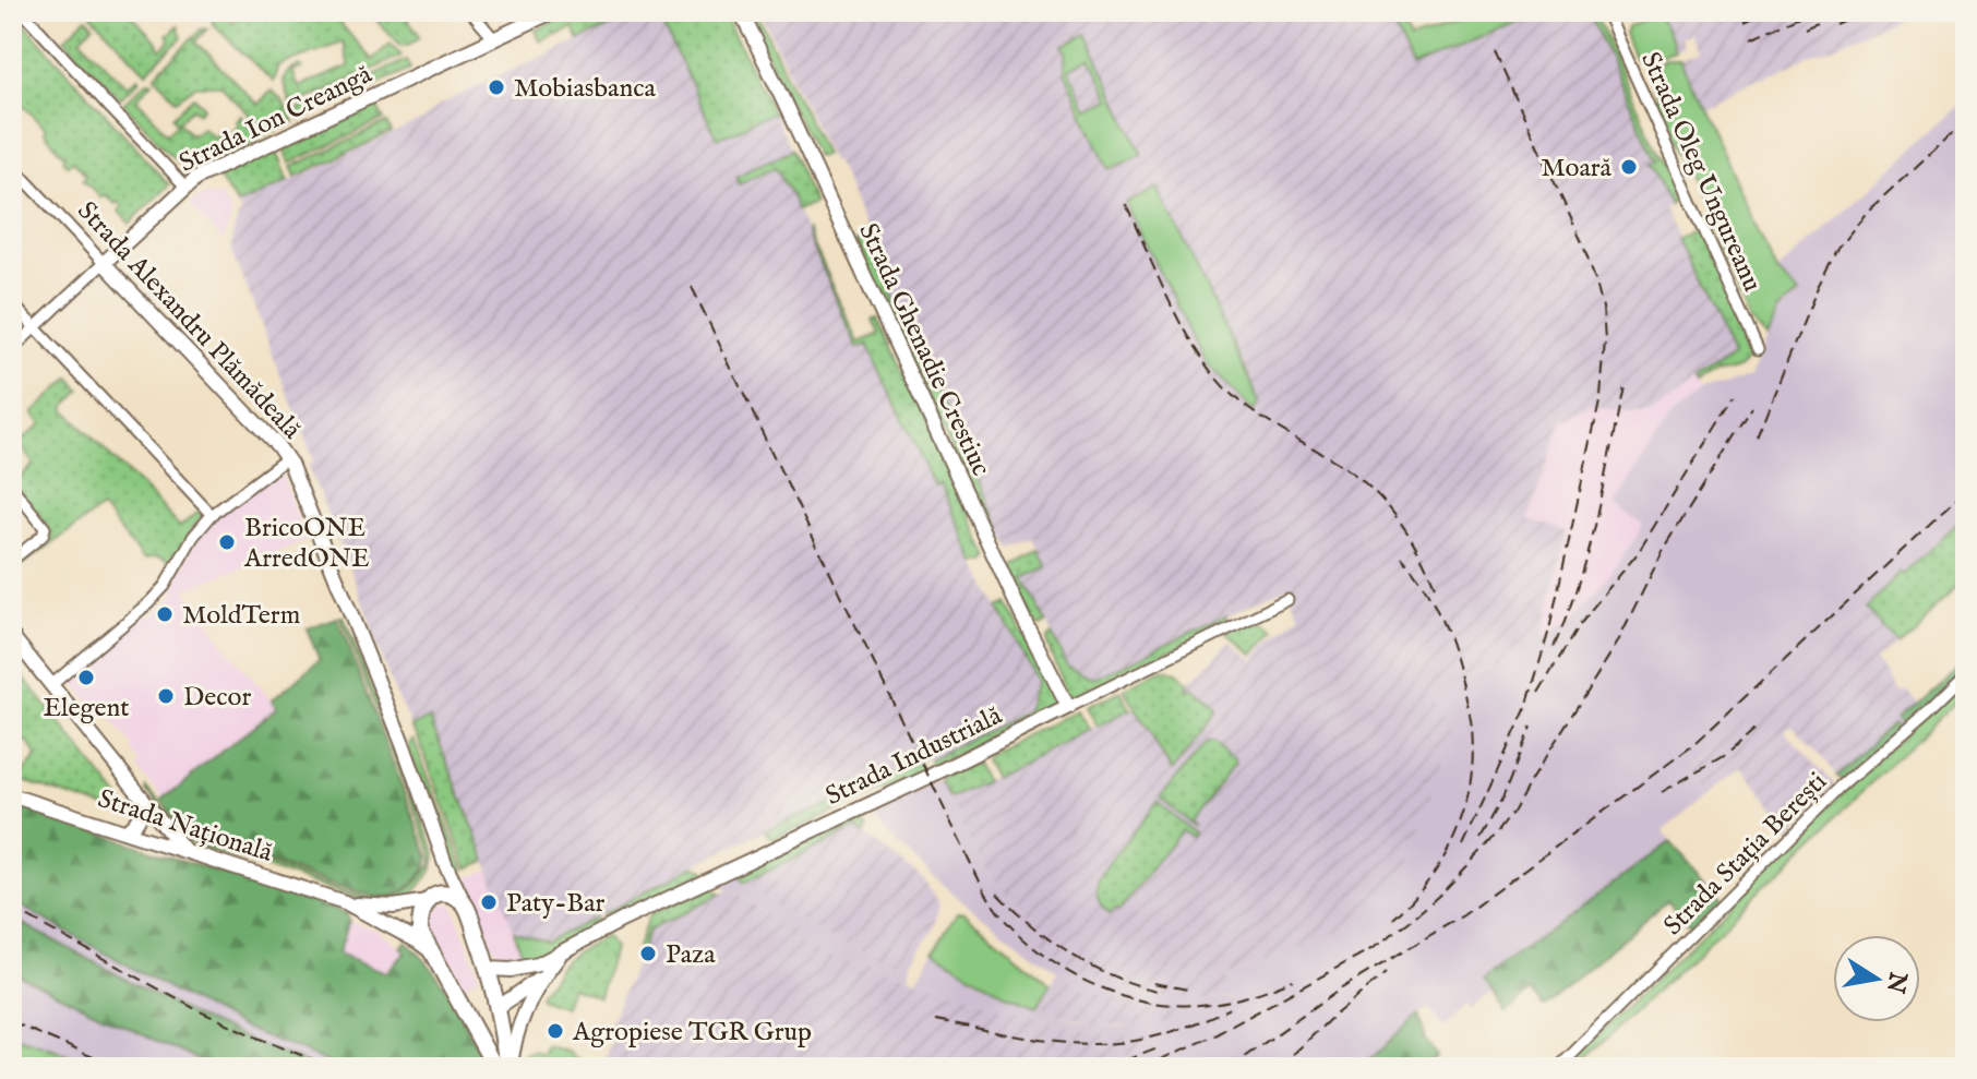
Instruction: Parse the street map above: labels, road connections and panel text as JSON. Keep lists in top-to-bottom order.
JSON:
{
  "streets": {
    "main road": ["Strada Națională"],
    "street": [
      "Strada Ion Creangă",
      "Strada Oleg Ungureanu",
      "Strada Alexandru Plămădeală",
      "Strada Ghenadie Crestiuc",
      "Strada Industrială",
      "Strada Stația Berești"
    ]
  },
  "crossings": [
    ["Strada Ion Creangă", "Strada Alexandru Plămădeală"],
    ["Strada Alexandru Plămădeală", "Strada Națională"],
    ["Strada Ghenadie Crestiuc", "Strada Industrială"]
  ],
  "places": [
    "Mobiasbanca",
    "Moară",
    "BricoONE ArredONE",
    "MoldTerm",
    "Elegent",
    "Decor",
    "Paty-Bar",
    "Paza",
    "Agropiese TGR Grup"
  ],
  "north": "right"
}
